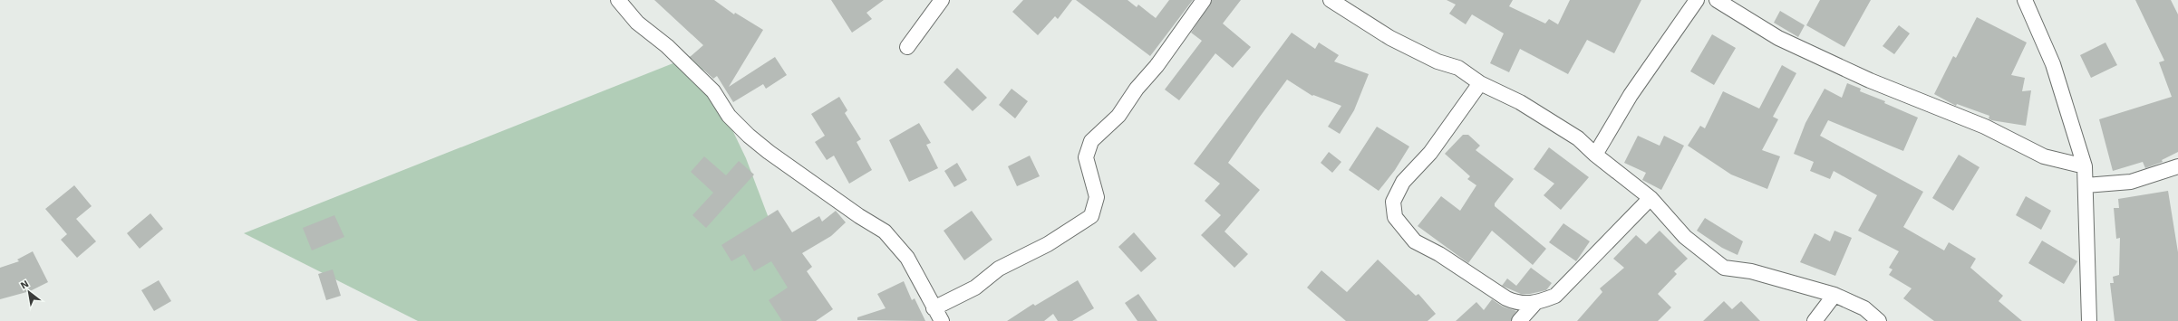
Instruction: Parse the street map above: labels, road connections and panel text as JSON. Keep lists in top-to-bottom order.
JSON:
{
  "north": "top left"
}
